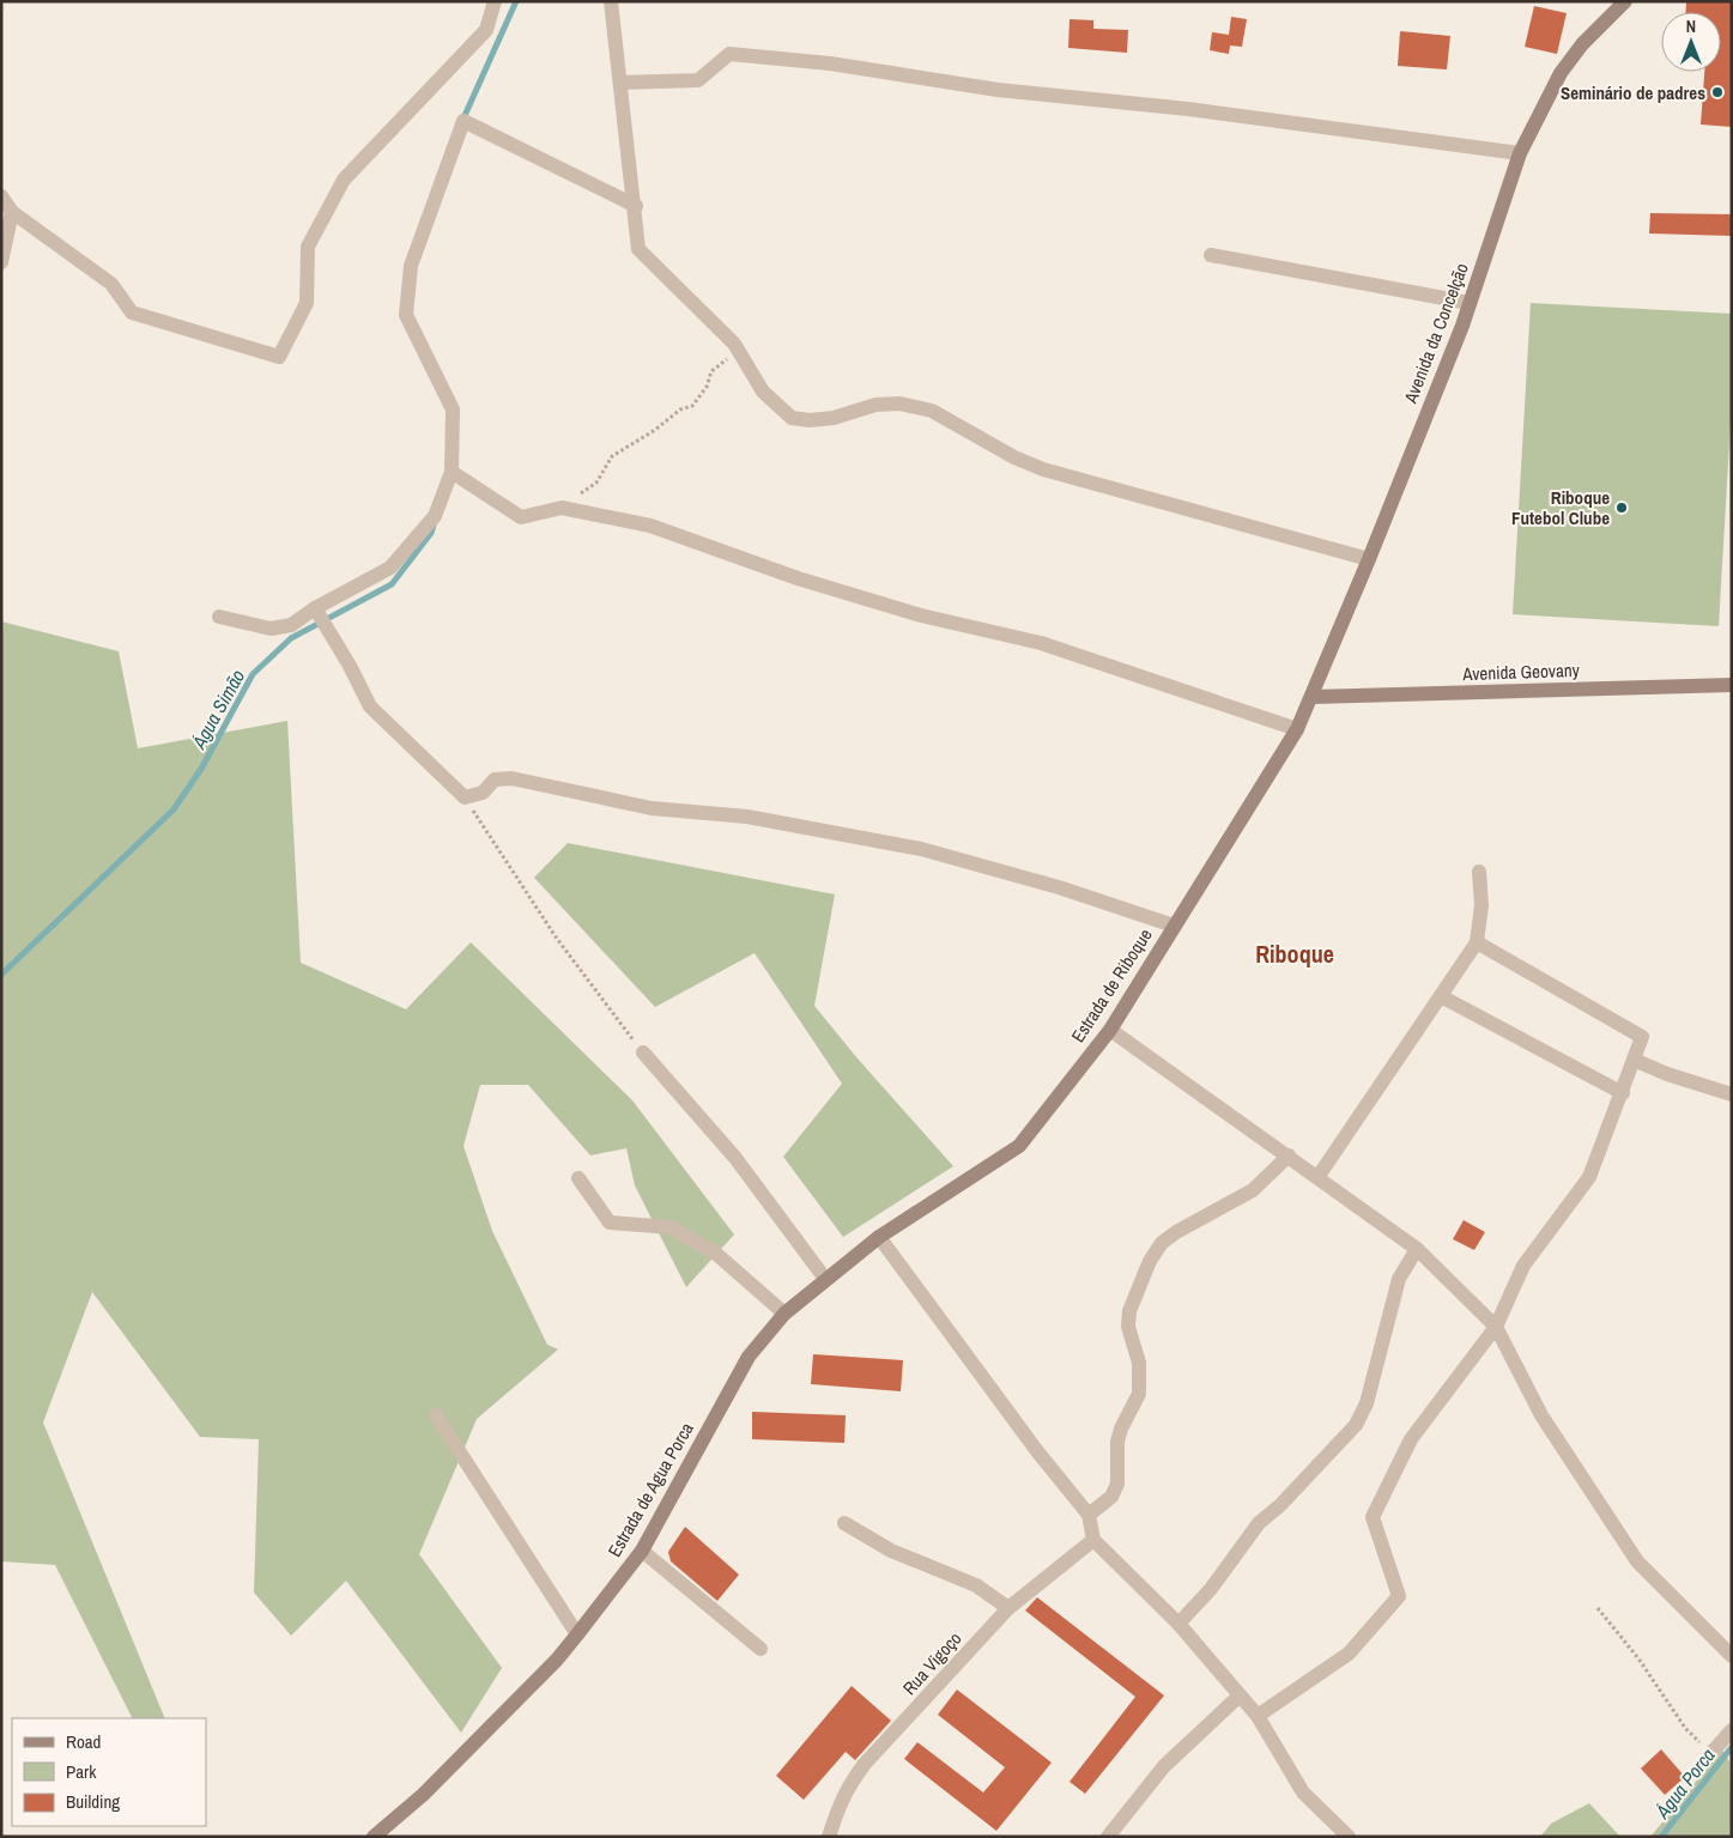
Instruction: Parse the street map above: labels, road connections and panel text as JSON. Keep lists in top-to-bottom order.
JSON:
{
  "streets": {
    "main road": [
      "Avenida da Concelção",
      "Avenida Geovany",
      "Estrada de Riboque",
      "Estrada de Agua Porca"
    ],
    "street": ["Rua Vigoço"]
  },
  "crossings": [
    ["Avenida da Concelção", "Avenida Geovany"],
    ["Avenida da Concelção", "Estrada de Riboque"],
    ["Avenida Geovany", "Estrada de Riboque"],
    ["Estrada de Riboque", "Estrada de Agua Porca"]
  ],
  "districts": ["Riboque"],
  "water": ["Água Simão", "Água Porca"],
  "places": ["Seminário de padres", "Riboque Futebol Clube"],
  "legend": ["Road", "Park", "Building"],
  "north": "top"
}
